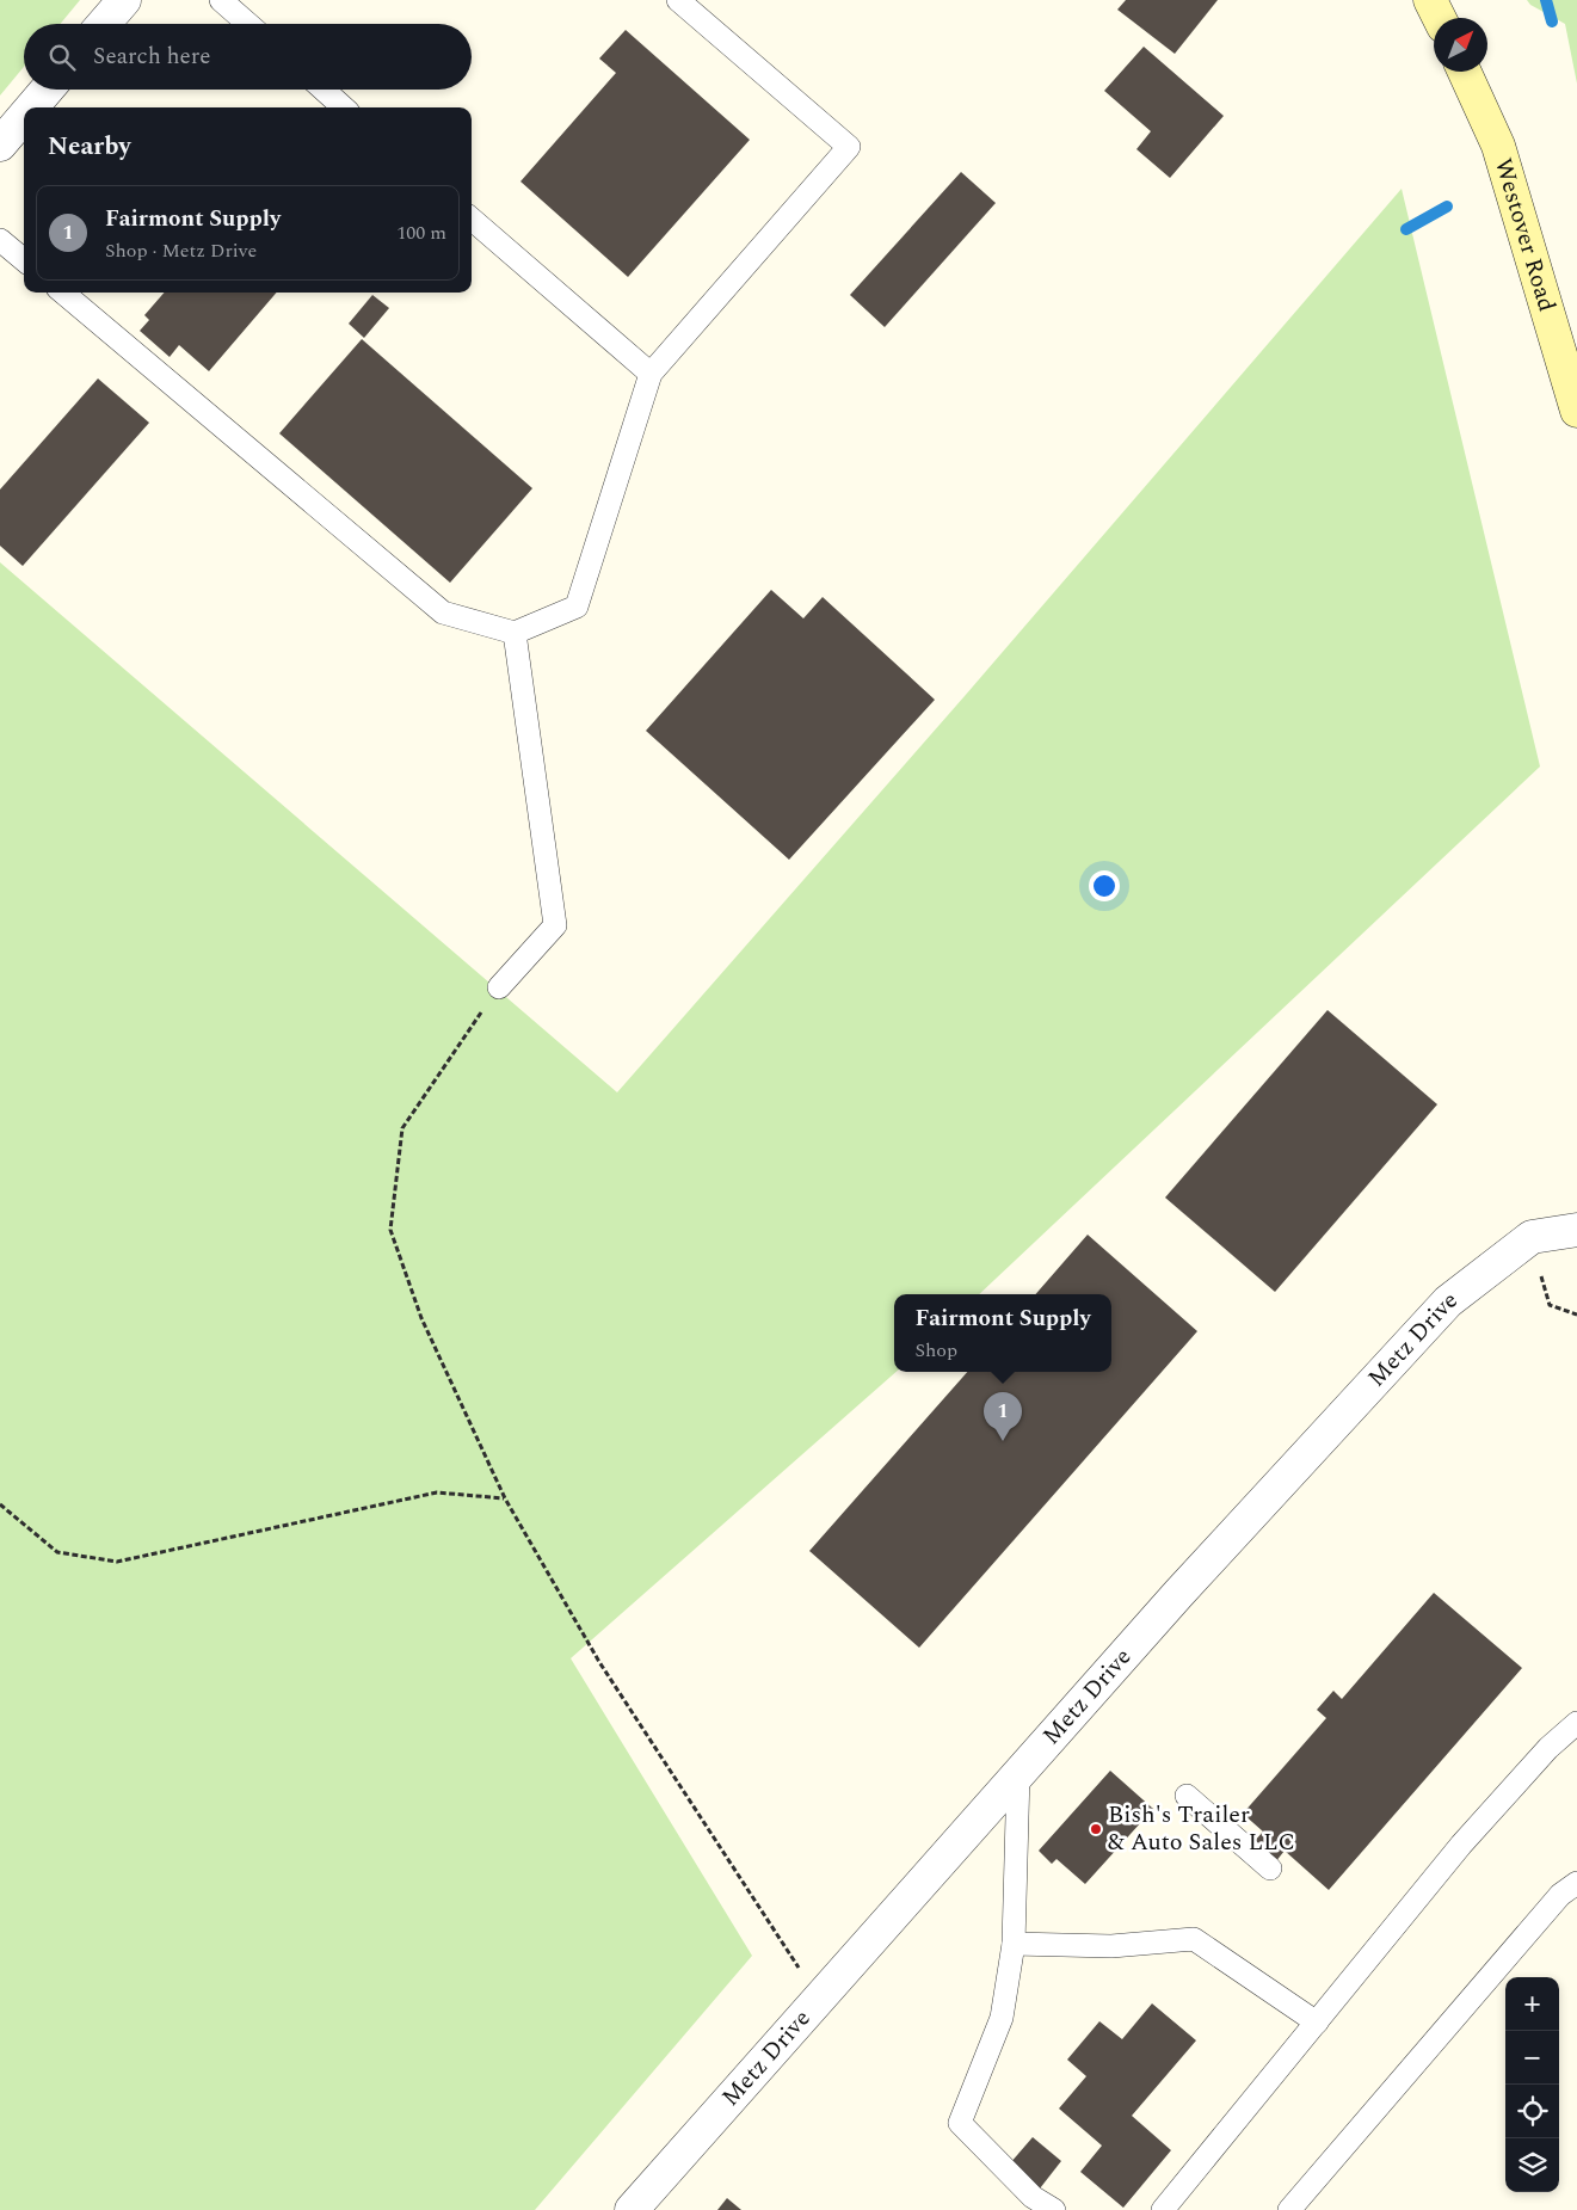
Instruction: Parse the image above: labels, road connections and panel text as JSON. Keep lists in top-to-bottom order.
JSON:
{
  "streets": {
    "street": ["Westover Road", "Metz Drive"]
  },
  "places": ["Bish's Trailer & Auto Sales LLC"],
  "north": "top right",
  "page": {
    "search": "Search here",
    "heading": "Nearby",
    "list": [
      {
        "mark": "1",
        "name": "Fairmont Supply",
        "note": "Shop · Metz Drive",
        "value": "100 m"
      }
    ],
    "popup": ["Fairmont Supply", "Shop"],
    "pins": "1",
    "map_buttons": ["+", "−"]
  }
}
